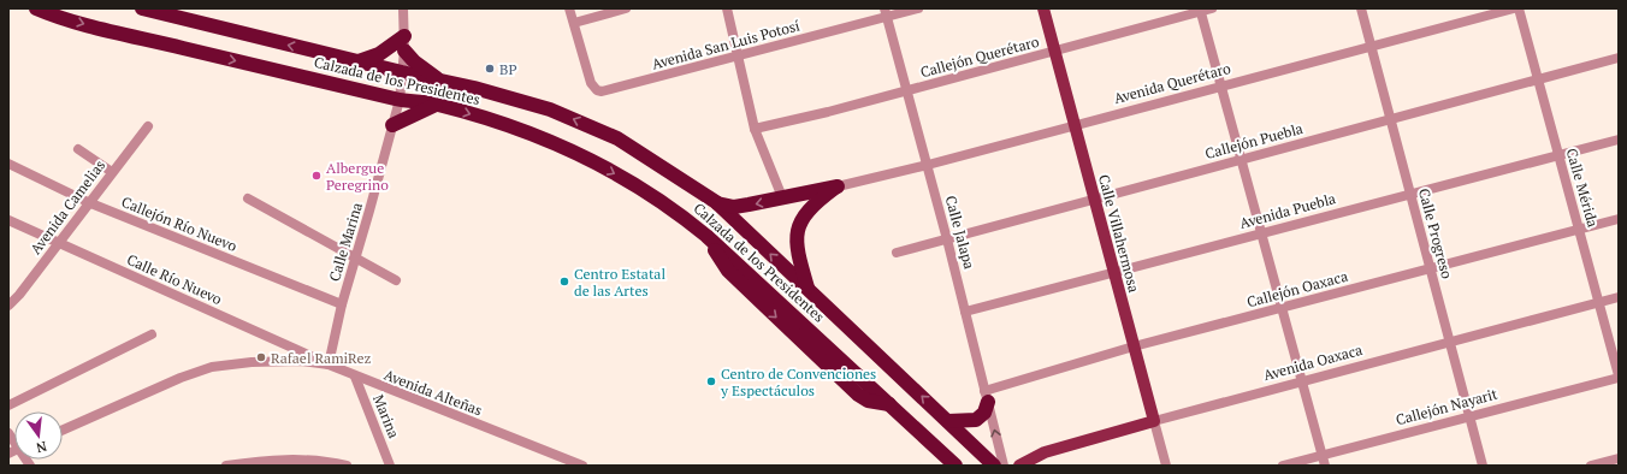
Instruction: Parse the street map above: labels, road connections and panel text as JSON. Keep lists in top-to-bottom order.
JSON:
{
  "streets": {
    "highway": ["Calzada de los Presidentes"],
    "main road": ["Calle Villahermosa", "Avenida Oaxaca"],
    "street": [
      "Avenida San Luis Potosí",
      "Callejón Querétaro",
      "Avenida Querétaro",
      "Callejón Puebla",
      "Calle Mérida",
      "Avenida Camelias",
      "Avenida Puebla",
      "Callejón Río Nuevo",
      "Calle Jalapa",
      "Calle Progreso",
      "Calle Marina",
      "Calle Río Nuevo",
      "Callejón Oaxaca",
      "Avenida Alteñas",
      "Callejón Nayarit",
      "Marina"
    ]
  },
  "crossings": [
    ["Avenida San Luis Potosí", "Calle Jalapa"],
    ["Callejón Querétaro", "Calle Jalapa"],
    ["Callejón Querétaro", "Calle Villahermosa"],
    ["Calzada de los Presidentes", "Calle Marina"],
    ["Avenida Querétaro", "Calle Jalapa"],
    ["Avenida Querétaro", "Calle Villahermosa"],
    ["Avenida Querétaro", "Calle Progreso"],
    ["Callejón Puebla", "Calle Mérida"],
    ["Callejón Puebla", "Calle Jalapa"],
    ["Callejón Puebla", "Calle Villahermosa"],
    ["Callejón Puebla", "Calle Progreso"],
    ["Calle Mérida", "Avenida Puebla"],
    ["Calle Mérida", "Callejón Oaxaca"],
    ["Calle Mérida", "Avenida Oaxaca"],
    ["Calle Mérida", "Callejón Nayarit"],
    ["Avenida Camelias", "Callejón Río Nuevo"],
    ["Avenida Camelias", "Calle Río Nuevo"],
    ["Avenida Puebla", "Calle Jalapa"],
    ["Avenida Puebla", "Calle Villahermosa"],
    ["Avenida Puebla", "Calle Progreso"],
    ["Callejón Río Nuevo", "Calle Marina"],
    ["Calle Jalapa", "Callejón Oaxaca"],
    ["Calle Villahermosa", "Callejón Oaxaca"],
    ["Calle Villahermosa", "Avenida Oaxaca"],
    ["Calle Progreso", "Callejón Oaxaca"],
    ["Calle Progreso", "Avenida Oaxaca"],
    ["Calle Progreso", "Callejón Nayarit"],
    ["Calle Marina", "Calle Río Nuevo"],
    ["Calle Marina", "Avenida Alteñas"],
    ["Calle Río Nuevo", "Avenida Alteñas"],
    ["Avenida Alteñas", "Marina"]
  ],
  "places": [
    "BP",
    "Albergue Peregrino",
    "Centro Estatal de las Artes",
    "Rafael RamiRez",
    "Centro de Convenciones y Espectáculos"
  ],
  "north": "bottom"
}
